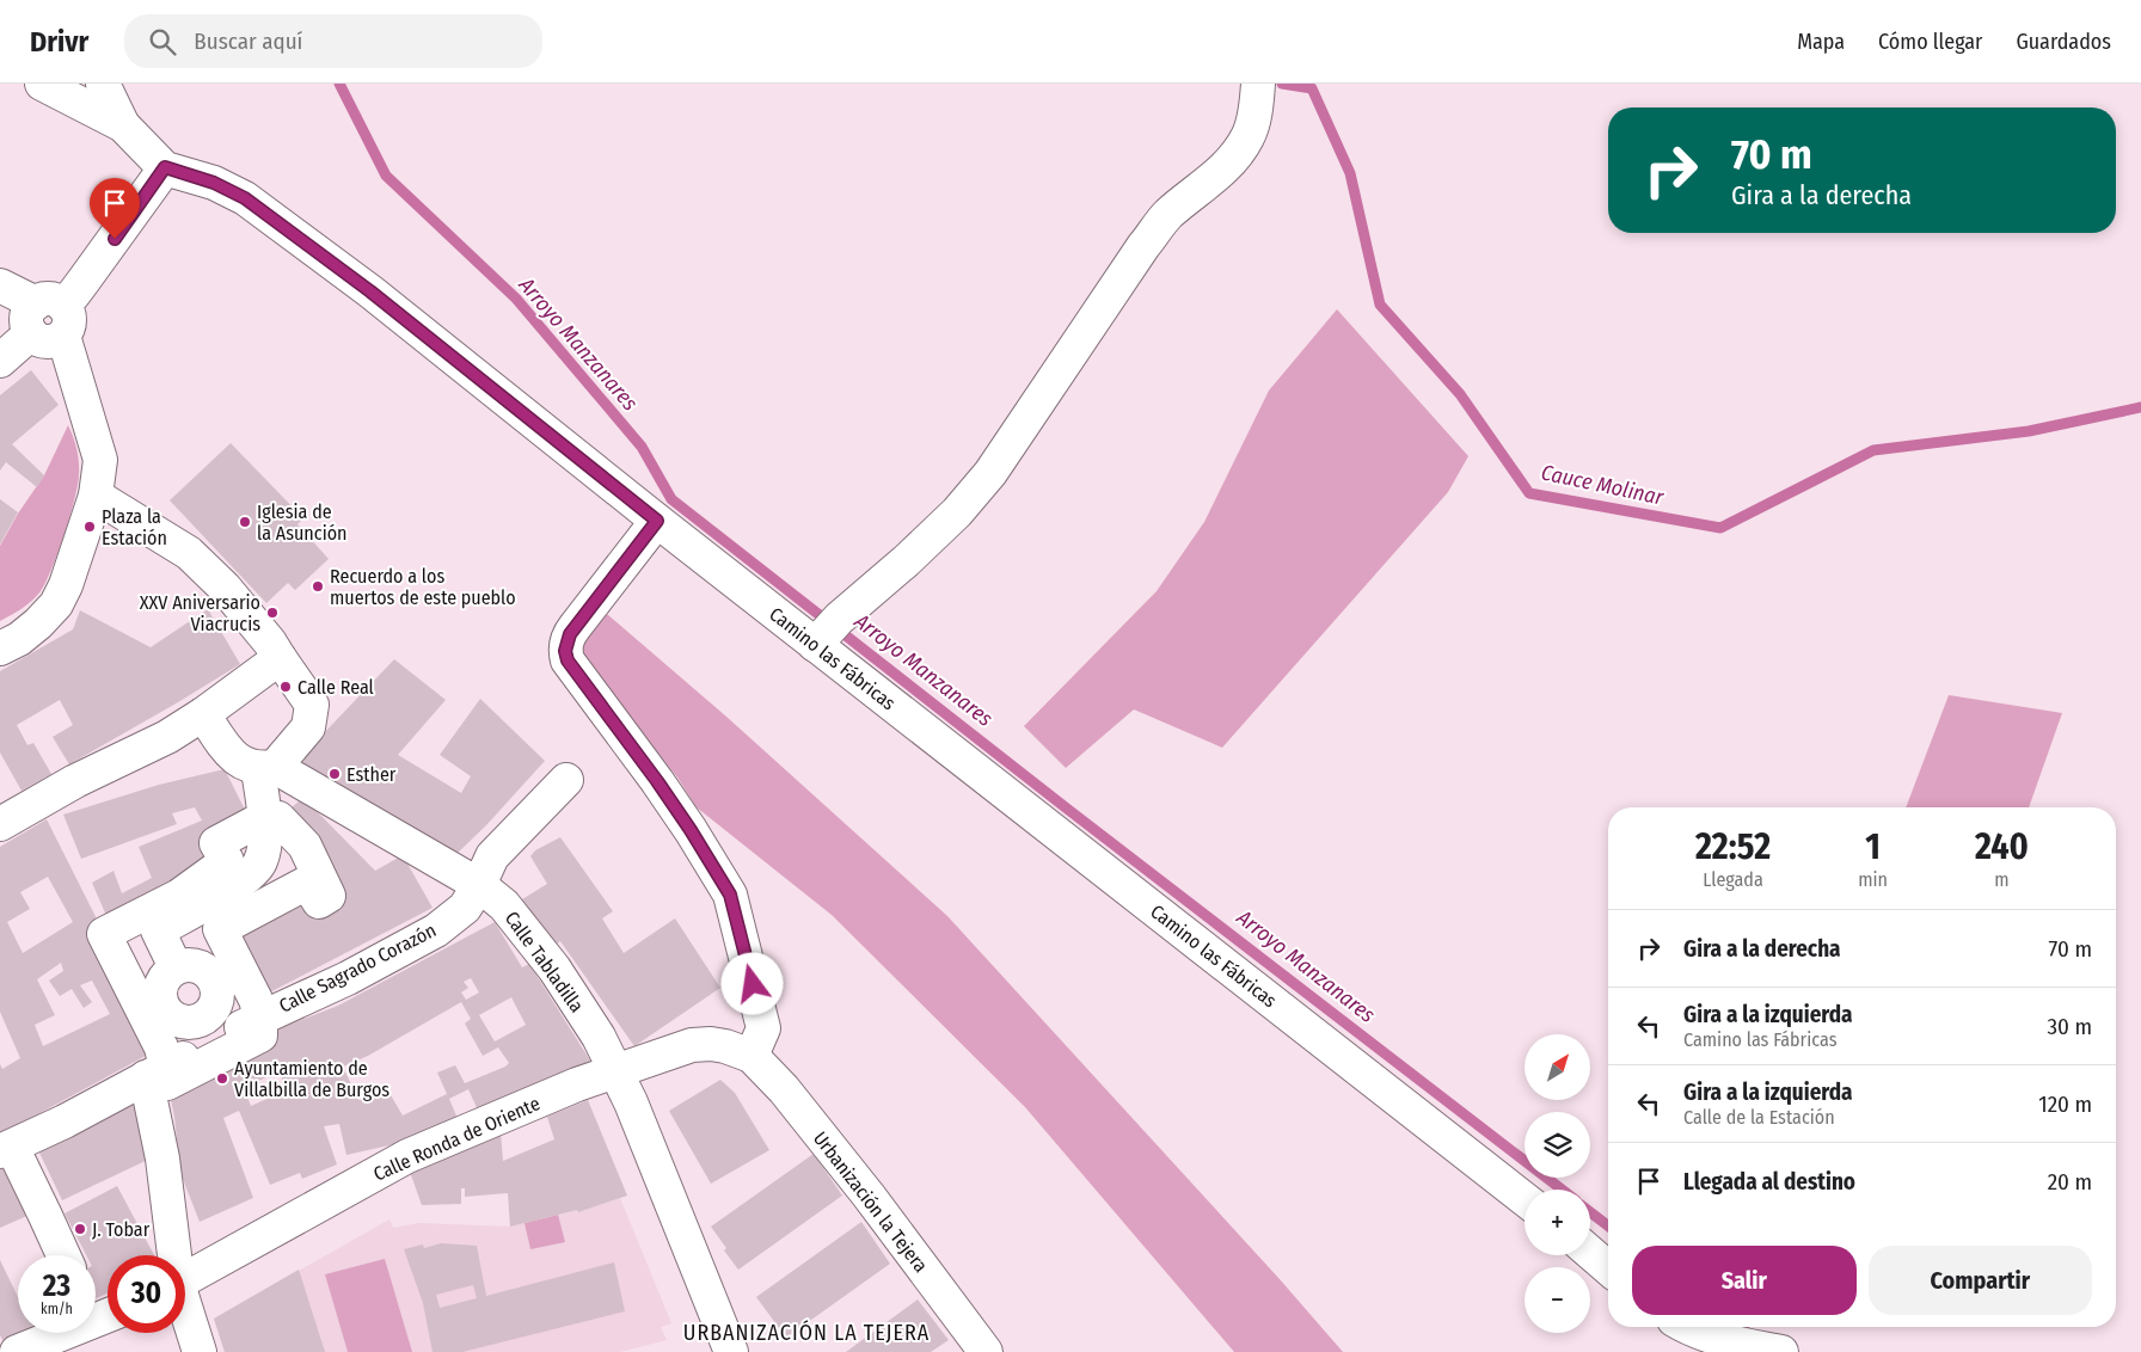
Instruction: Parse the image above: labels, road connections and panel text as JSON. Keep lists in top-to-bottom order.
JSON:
{
  "streets": {
    "street": [
      "Camino las Fábricas",
      "Calle Tabladilla",
      "Calle Sagrado Corazón",
      "Calle Ronda de Oriente",
      "Urbanización la Tejera"
    ]
  },
  "crossings": [
    ["Calle Tabladilla", "Calle Sagrado Corazón"],
    ["Calle Tabladilla", "Calle Ronda de Oriente"],
    ["Calle Ronda de Oriente", "Urbanización la Tejera"]
  ],
  "districts": ["URBANIZACIÓN LA TEJERA"],
  "water": ["Arroyo Manzanares", "Cauce Molinar"],
  "places": [
    "Iglesia de la Asunción",
    "Plaza la Estación",
    "Recuerdo a los muertos de este pueblo",
    "XXV Aniversario Viacrucis",
    "Calle Real",
    "Esther",
    "Ayuntamiento de Villalbilla de Burgos",
    "J. Tobar"
  ],
  "north": "top right",
  "page": {
    "header": "Drivr",
    "search": "Buscar aquí",
    "nav": ["Mapa", "Cómo llegar", "Guardados"],
    "turn": ["70 m", "Gira a la derecha"],
    "eta": [
      "22:52",
      "Llegada",
      "1",
      "min",
      "240",
      "m"
    ],
    "list": [
      {
        "name": "Gira a la derecha",
        "value": "70 m"
      },
      {
        "name": "Gira a la izquierda",
        "note": "Camino las Fábricas",
        "value": "30 m"
      },
      {
        "name": "Gira a la izquierda",
        "note": "Calle de la Estación",
        "value": "120 m"
      },
      {
        "name": "Llegada al destino",
        "value": "20 m"
      }
    ],
    "map_buttons": ["+", "−"],
    "buttons": ["Salir", "Compartir"],
    "speed": "23 km/h",
    "limit": "30"
  }
}
